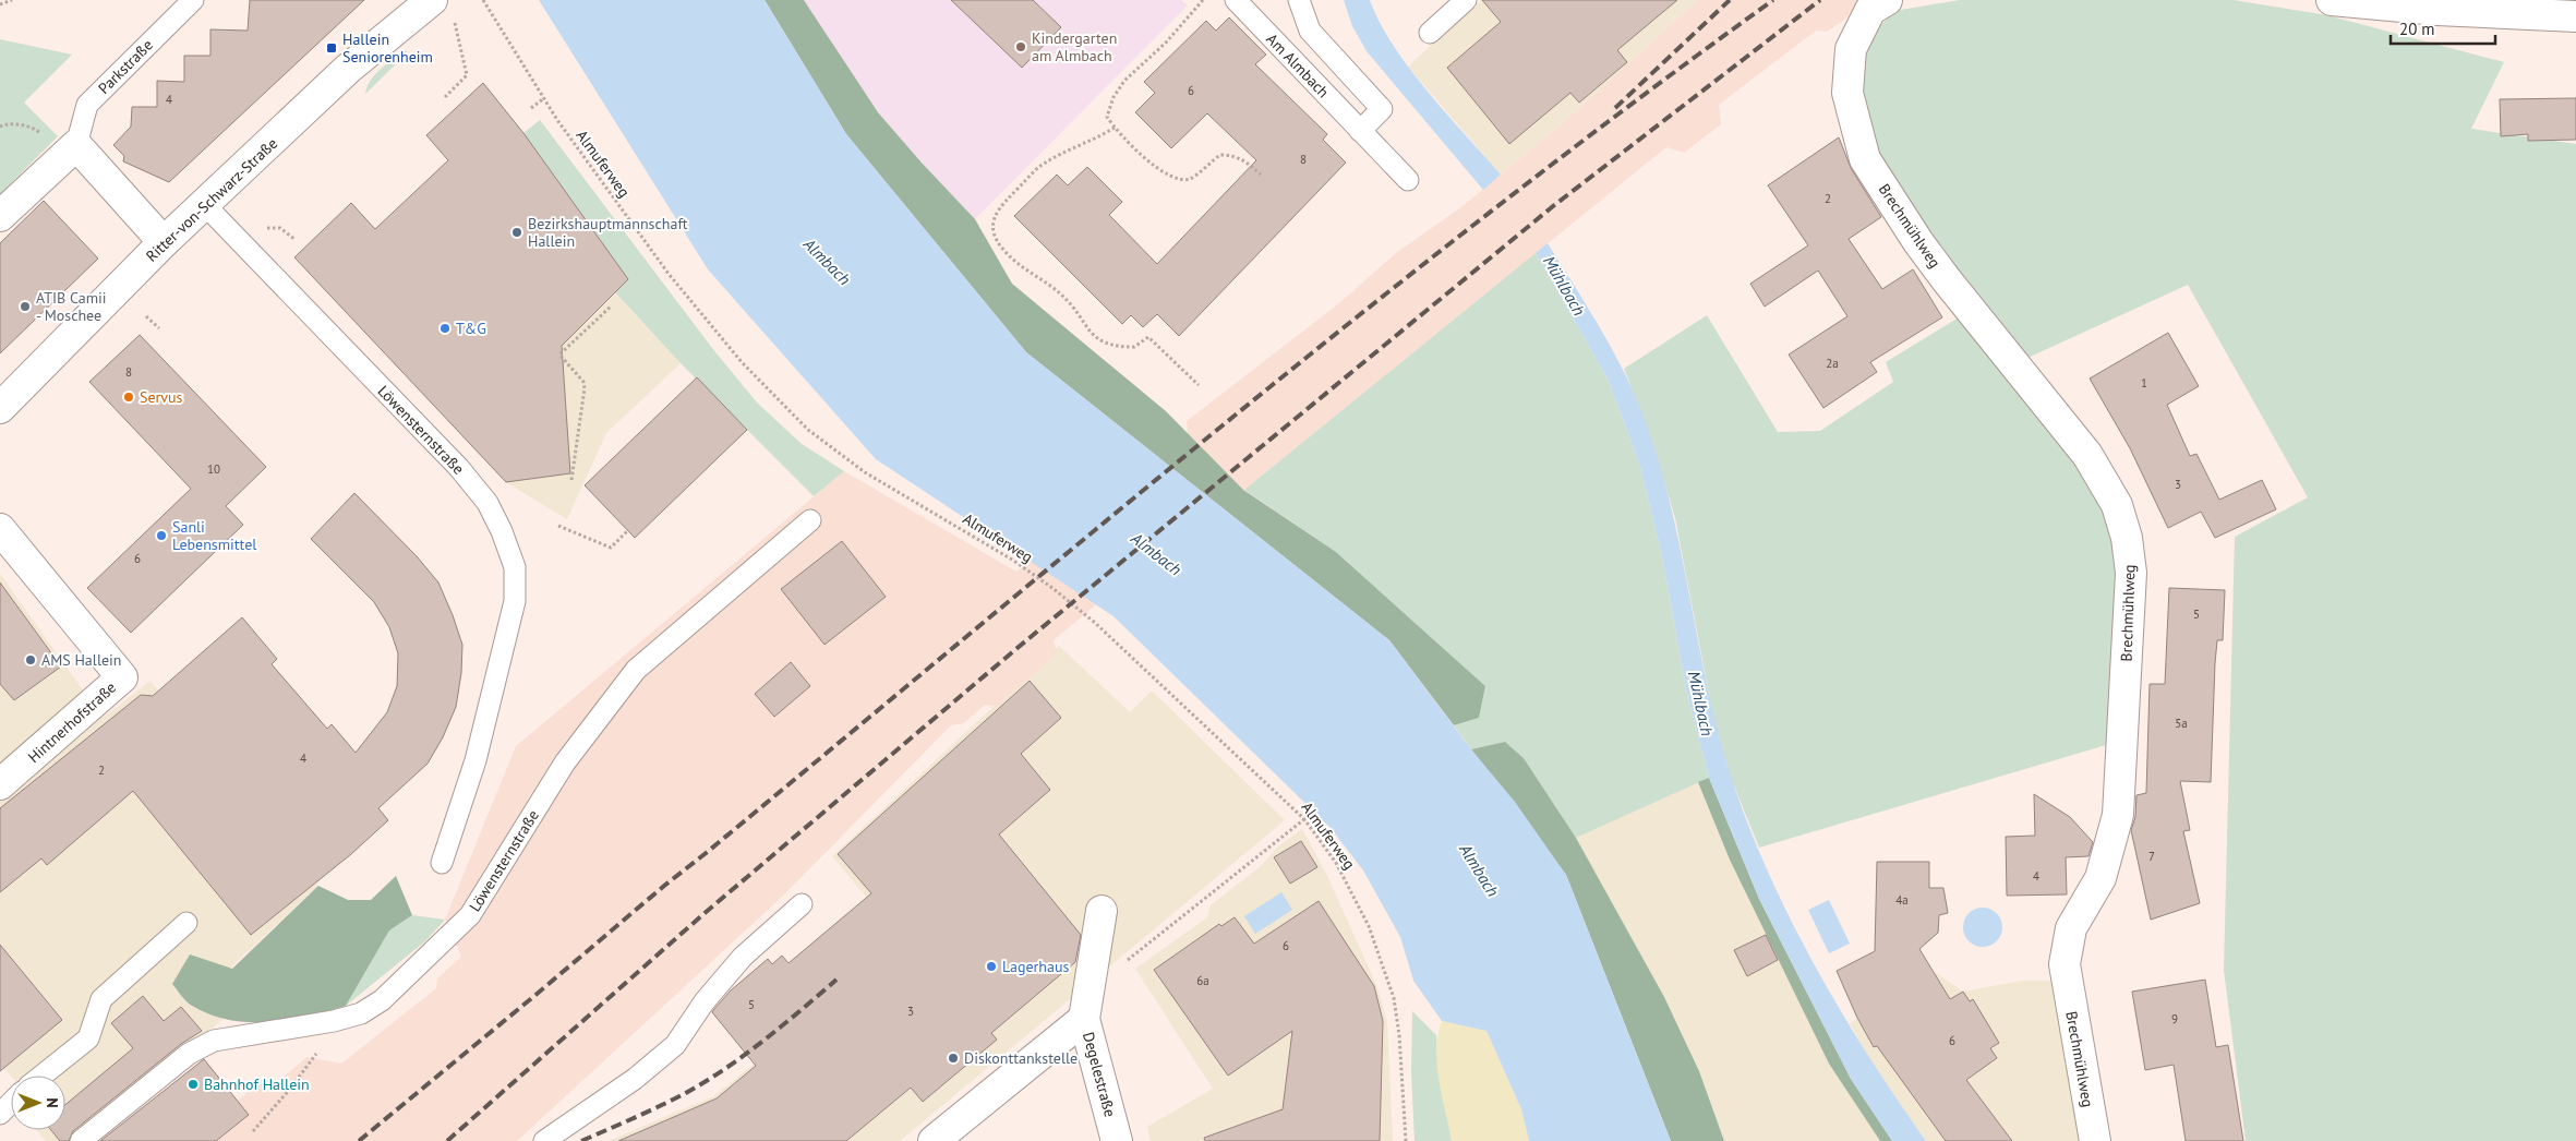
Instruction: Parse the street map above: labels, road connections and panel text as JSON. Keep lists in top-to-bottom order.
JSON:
{
  "streets": {
    "street": [
      "Ritter-von-Schwarz-Straße",
      "Brechmühlweg",
      "Hintnerhofstraße",
      "Degelestraße"
    ],
    "lane": ["Am Almbach", "Parkstraße", "Löwensternstraße"],
    "path": ["Almuferweg"]
  },
  "crossings": [
    ["Ritter-von-Schwarz-Straße", "Löwensternstraße"]
  ],
  "water": ["Almbach", "Mühlbach"],
  "places": {
    "other": [
      "Kindergarten am Almbach",
      "Bezirkshauptmannschaft Hallein",
      "ATIB Camii - Moschee",
      "T&G",
      "Servus",
      "Sanli Lebensmittel",
      "AMS Hallein",
      "Lagerhaus",
      "Diskonttankstelle",
      "Bahnhof Hallein"
    ],
    "transit": ["Hallein Seniorenheim"]
  },
  "house_numbers": [
    "6",
    "4",
    "8",
    "2",
    "2a",
    "8",
    "1",
    "10",
    "3",
    "6",
    "5",
    "5a",
    "4",
    "2",
    "7",
    "4",
    "4a",
    "6",
    "6a",
    "5",
    "3",
    "9",
    "6"
  ],
  "scale_bar": "20 m",
  "north": "right"
}
